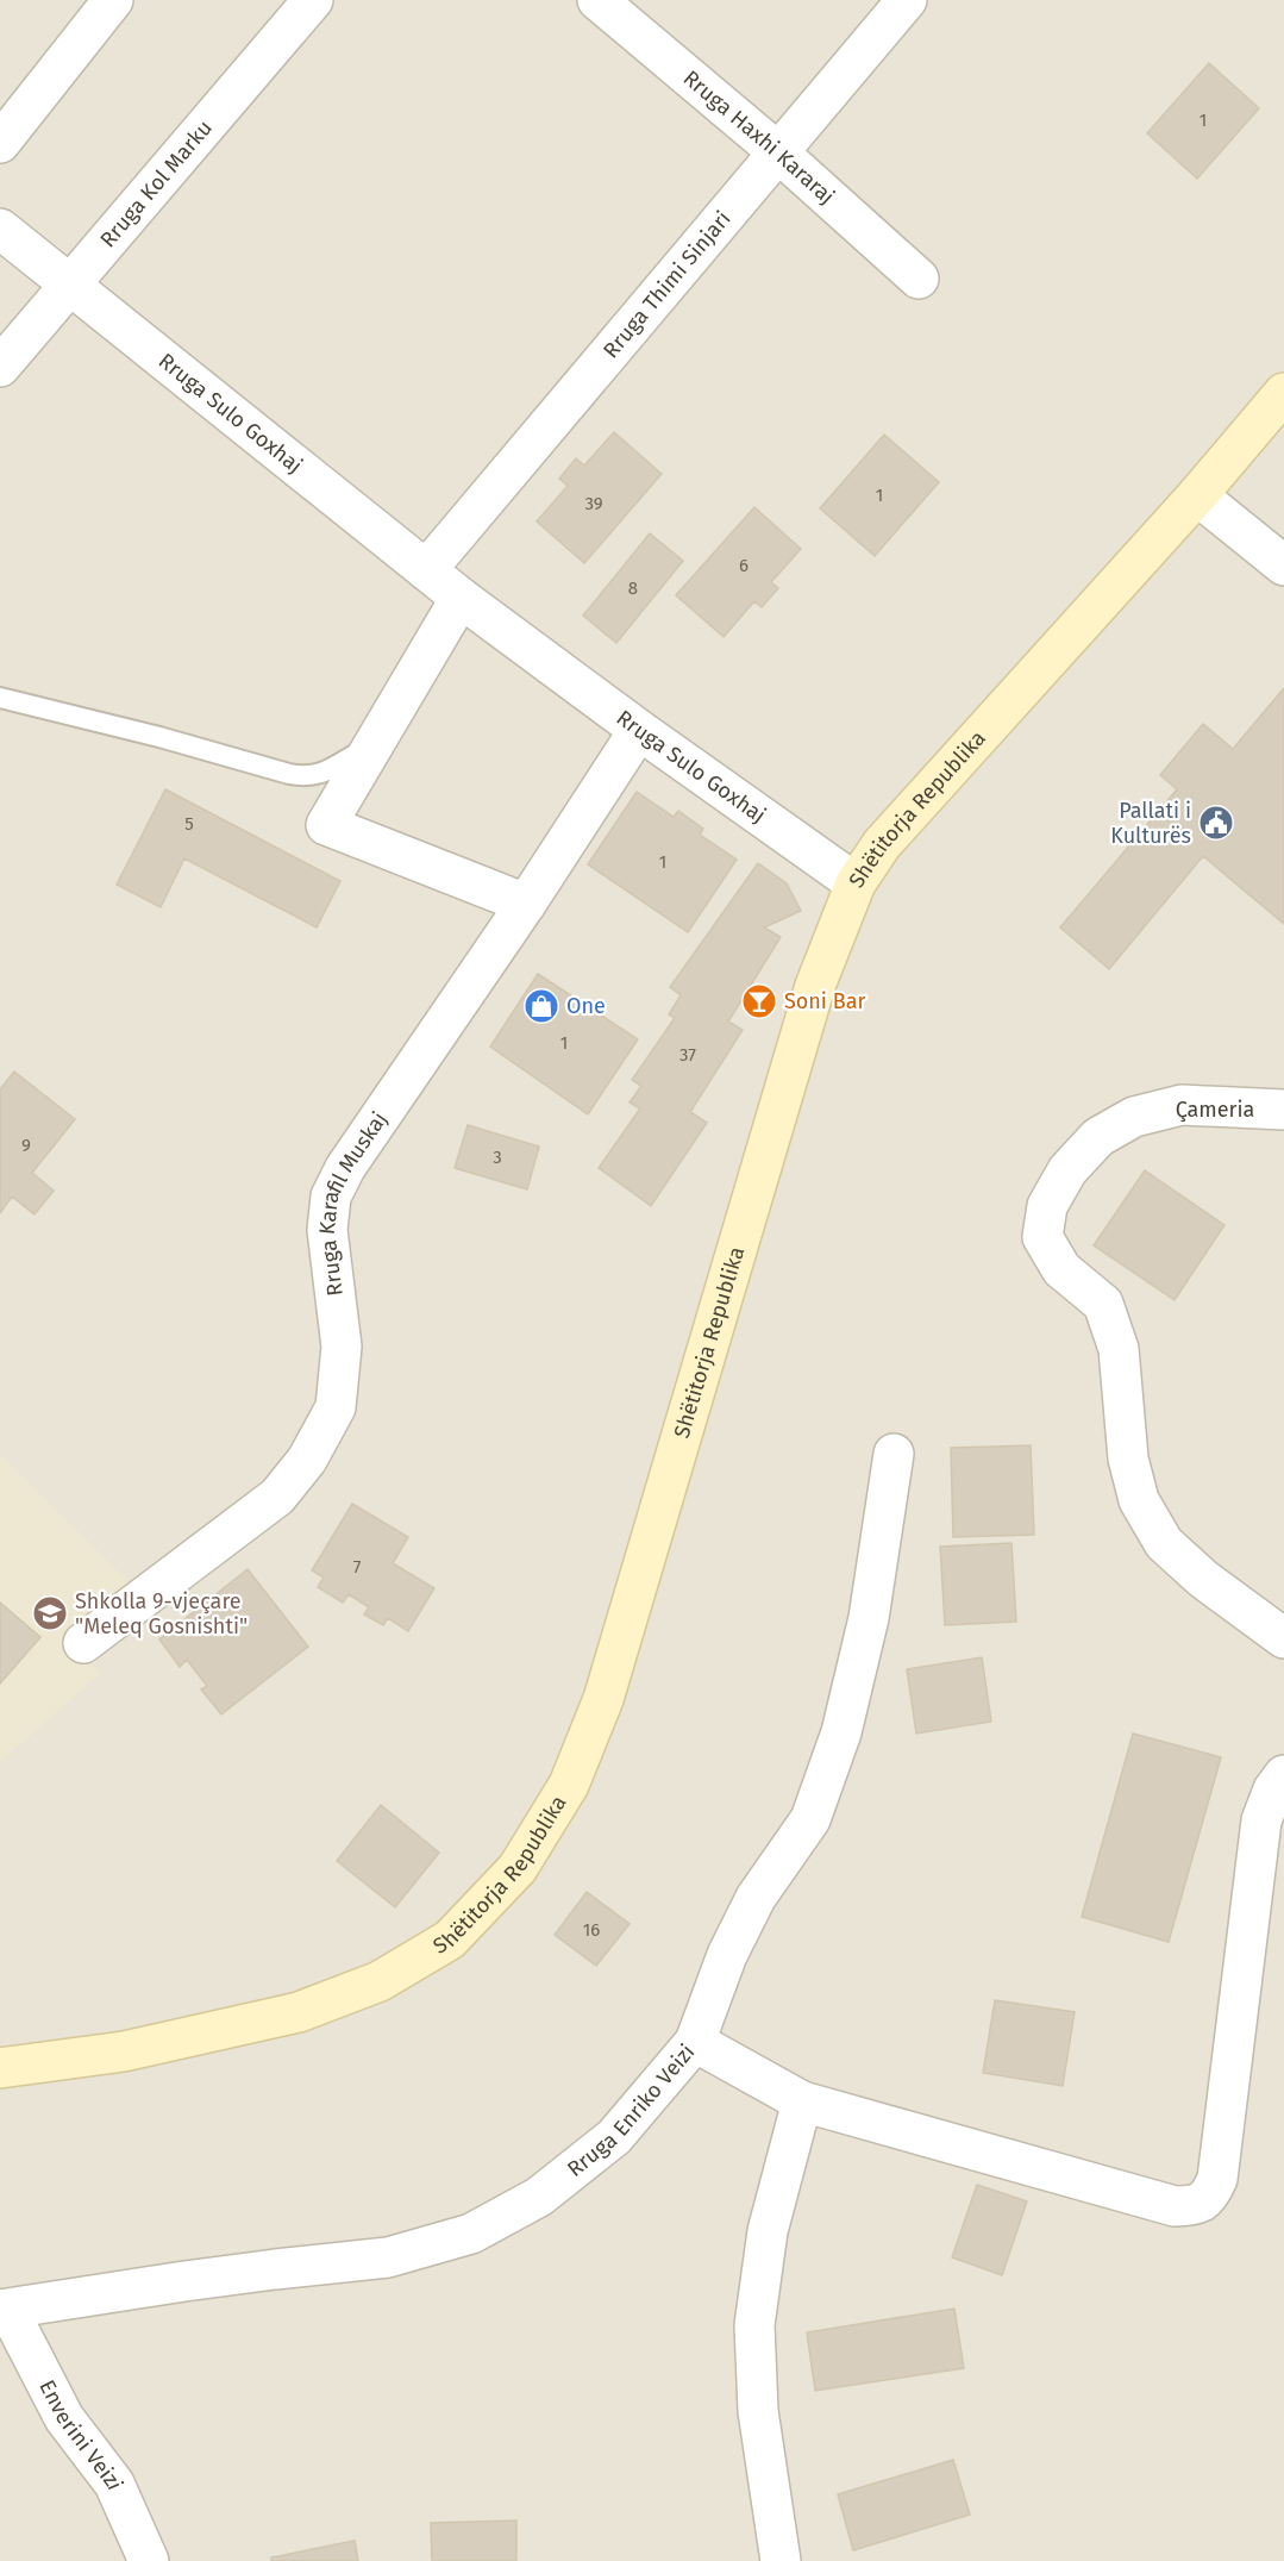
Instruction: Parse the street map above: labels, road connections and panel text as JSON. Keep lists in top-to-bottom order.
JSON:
{
  "streets": {
    "main road": ["Shëtitorja Republika"],
    "street": [
      "Rruga Haxhi Kararaj",
      "Rruga Kol Marku",
      "Rruga Thimi Sinjari",
      "Rruga Sulo Goxhaj",
      "Çameria",
      "Rruga Karafil Muskaj",
      "Rruga Enriko Veizi",
      "Enverini Veizi"
    ]
  },
  "crossings": [
    ["Rruga Haxhi Kararaj", "Rruga Thimi Sinjari"],
    ["Rruga Kol Marku", "Rruga Sulo Goxhaj"],
    ["Rruga Thimi Sinjari", "Rruga Sulo Goxhaj"],
    ["Rruga Sulo Goxhaj", "Shëtitorja Republika"],
    ["Rruga Sulo Goxhaj", "Rruga Karafil Muskaj"],
    ["Rruga Enriko Veizi", "Enverini Veizi"]
  ],
  "places": {
    "public building": ["Pallati i Kulturës"],
    "bar": ["Soni Bar"],
    "shop": ["One"],
    "school or university": ["Shkolla 9-vjeçare \"Meleq Gosnishti\""]
  },
  "house_numbers": [
    "1",
    "1",
    "39",
    "6",
    "8",
    "5",
    "1",
    "1",
    "37",
    "9",
    "3",
    "7",
    "16"
  ]
}
